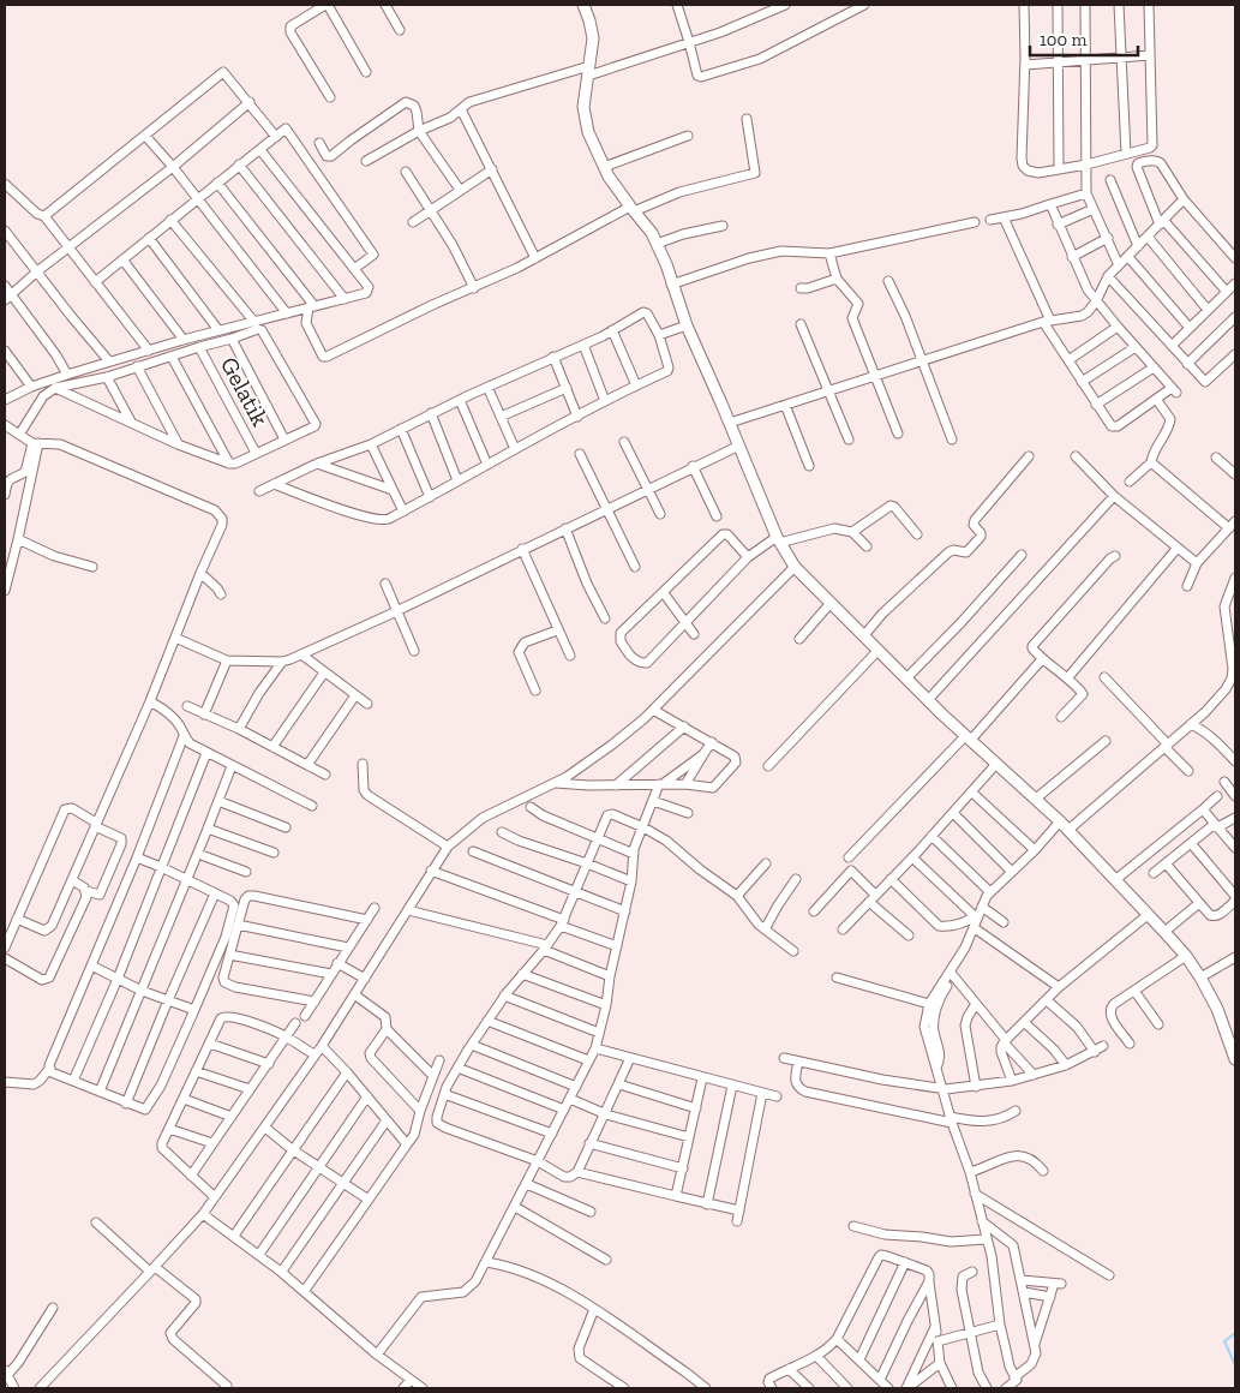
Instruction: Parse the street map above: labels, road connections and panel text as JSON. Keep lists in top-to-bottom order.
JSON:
{
  "streets": {
    "street": ["Gelatik"]
  },
  "scale_bar": "100 m"
}
